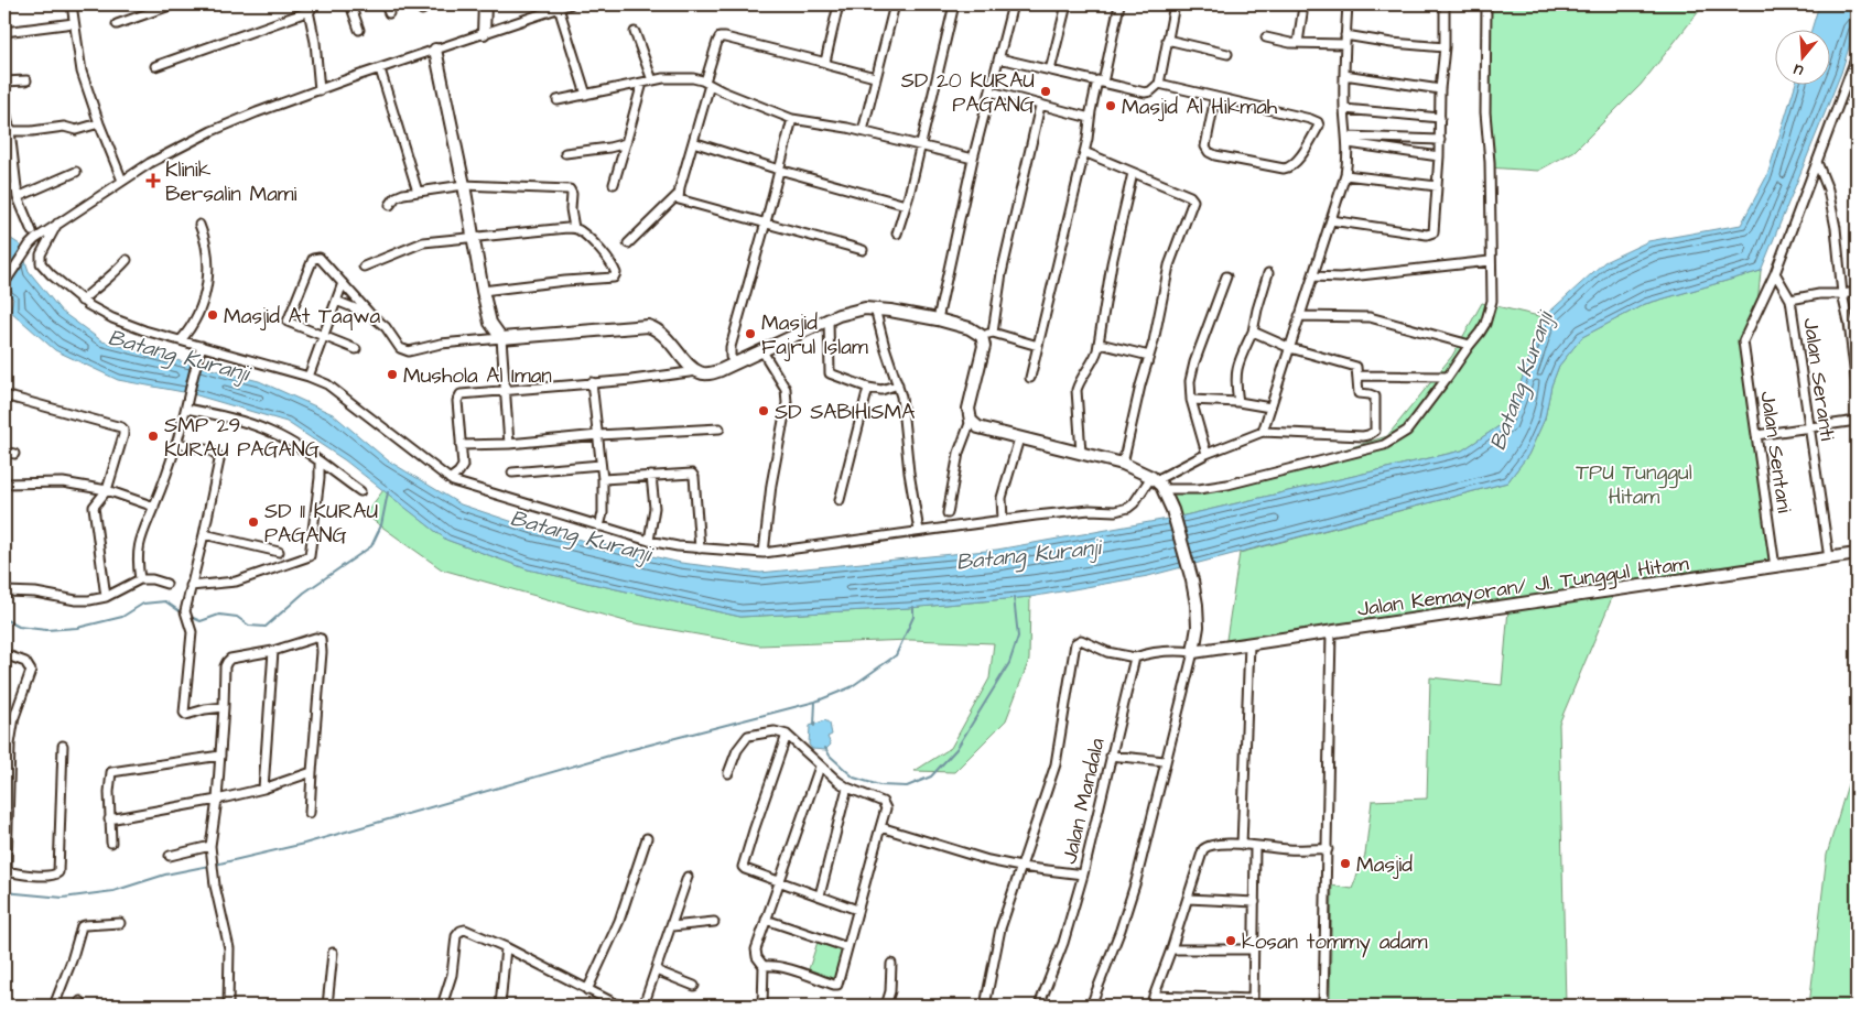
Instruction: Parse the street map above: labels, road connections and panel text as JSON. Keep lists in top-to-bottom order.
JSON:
{
  "streets": {
    "street": [
      "Jalan Seranti",
      "Jalan Sentani",
      "Jalan Kemayoran/ Jl. Tunggul Hitam",
      "Jalan Mandala"
    ]
  },
  "crossings": [
    ["Jalan Seranti", "Jalan Sentani"],
    ["Jalan Seranti", "Jalan Kemayoran/ Jl. Tunggul Hitam"],
    ["Jalan Sentani", "Jalan Kemayoran/ Jl. Tunggul Hitam"]
  ],
  "water": ["Batang Kuranji"],
  "parks": ["TPU Tunggul Hitam"],
  "places": {
    "other": [
      "SD 20 KURAU PAGANG",
      "Masjid Al Hikmah",
      "Masjid At Taqwa",
      "Masjid Fajrul Islam",
      "Mushola Al Iman",
      "SD SABIHISMA",
      "SMP 29 KURAU PAGANG",
      "SD 11 KURAU PAGANG",
      "Masjid",
      "kosan tommy adam"
    ],
    "health": ["Klinik Bersalin Mami"]
  },
  "north": "bottom"
}
